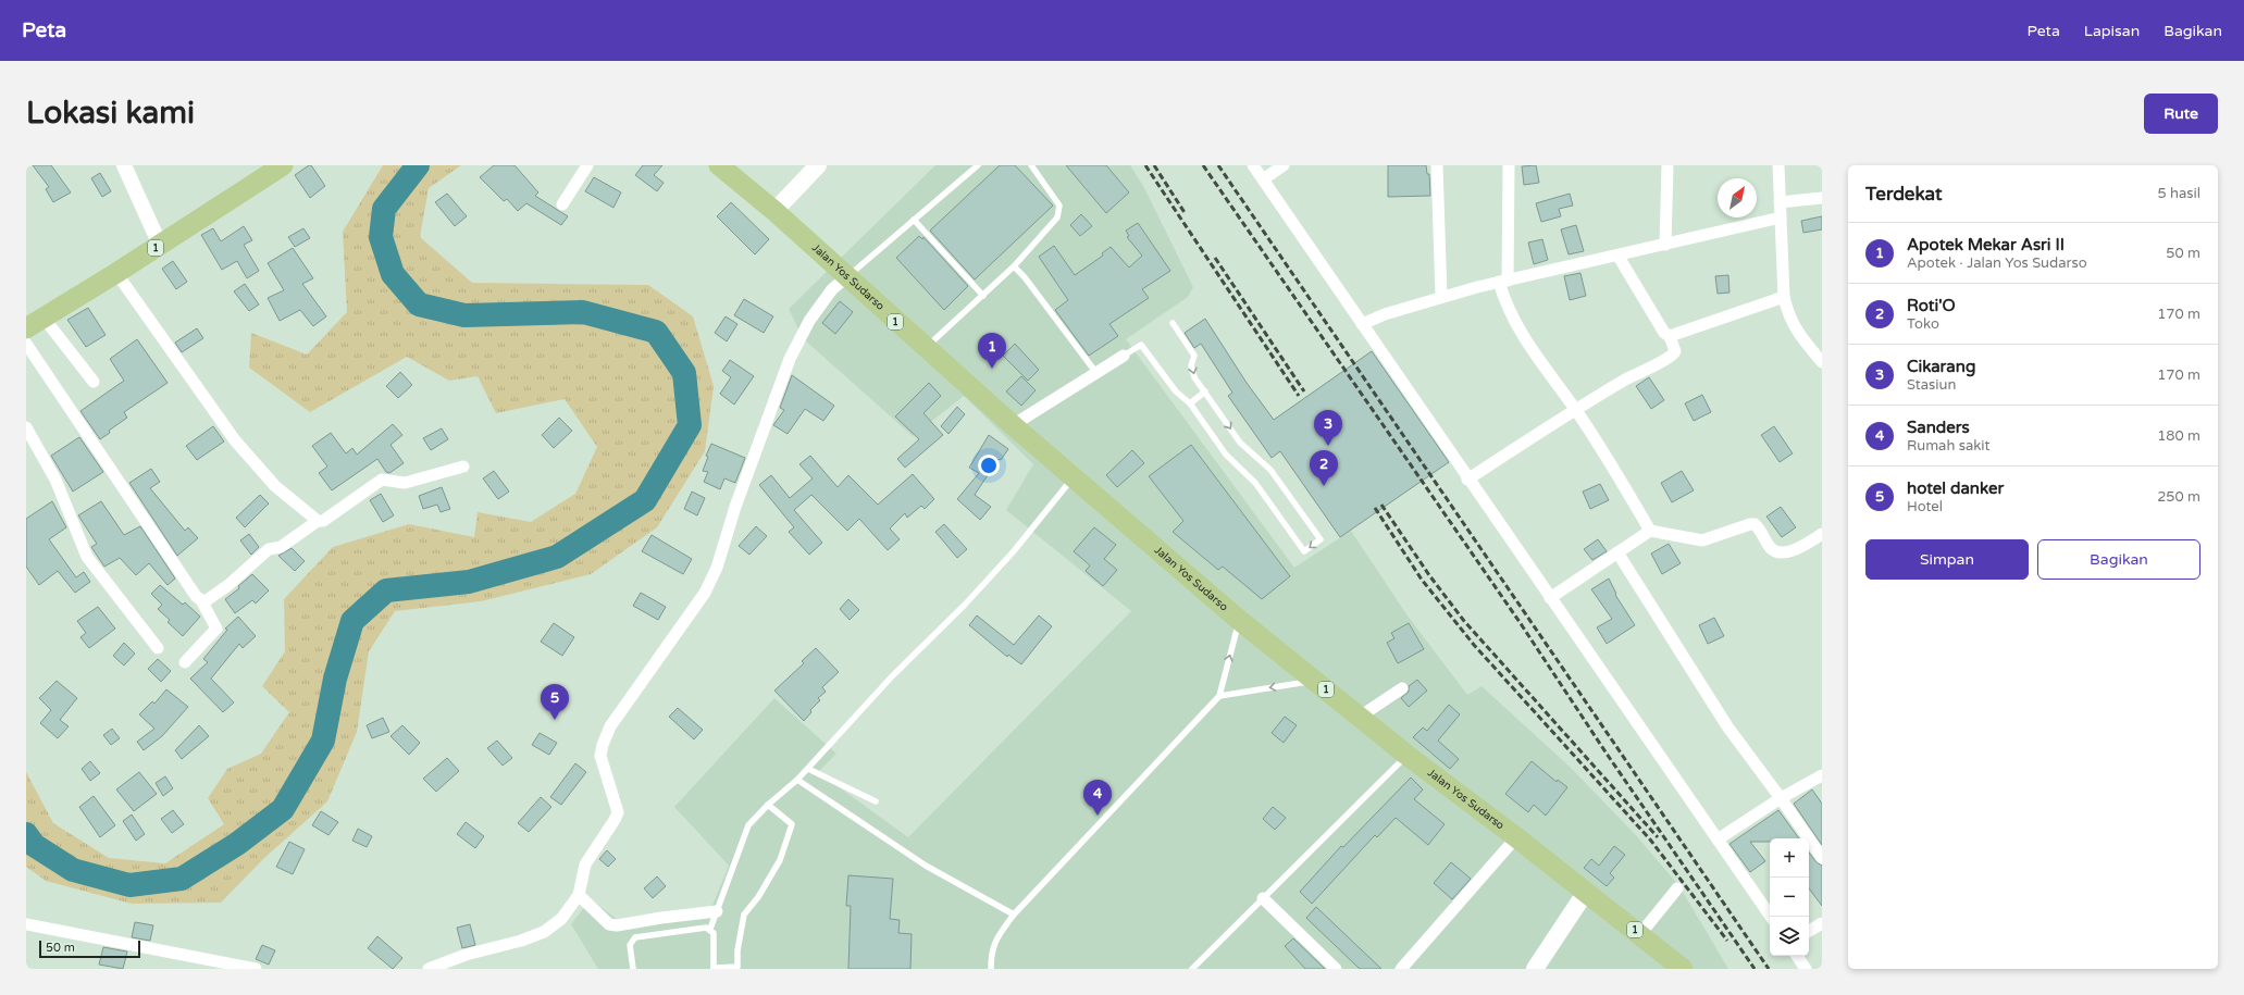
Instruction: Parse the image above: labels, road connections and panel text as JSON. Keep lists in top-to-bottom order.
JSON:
{
  "streets": {
    "highway": ["1", "Jalan Yos Sudarso"]
  },
  "scale_bar": "50 m",
  "north": "top right",
  "page": {
    "header": "Peta",
    "nav": ["Peta", "Lapisan", "Bagikan"],
    "buttons": [
      "Rute",
      ["Simpan", "Bagikan"]
    ],
    "title": "Lokasi kami",
    "heading": ["Terdekat", "5 hasil"],
    "list": [
      {
        "mark": "1",
        "name": "Apotek Mekar Asri II",
        "note": "Apotek · Jalan Yos Sudarso",
        "value": "50 m"
      },
      {
        "mark": "2",
        "name": "Roti'O",
        "note": "Toko",
        "value": "170 m"
      },
      {
        "mark": "3",
        "name": "Cikarang",
        "note": "Stasiun",
        "value": "170 m"
      },
      {
        "mark": "4",
        "name": "Sanders",
        "note": "Rumah sakit",
        "value": "180 m"
      },
      {
        "mark": "5",
        "name": "hotel danker",
        "note": "Hotel",
        "value": "250 m"
      }
    ],
    "pins": [
      "1",
      "3",
      "2",
      "5",
      "4"
    ],
    "map_buttons": ["+", "−"],
    "scale": "50 m"
  }
}
